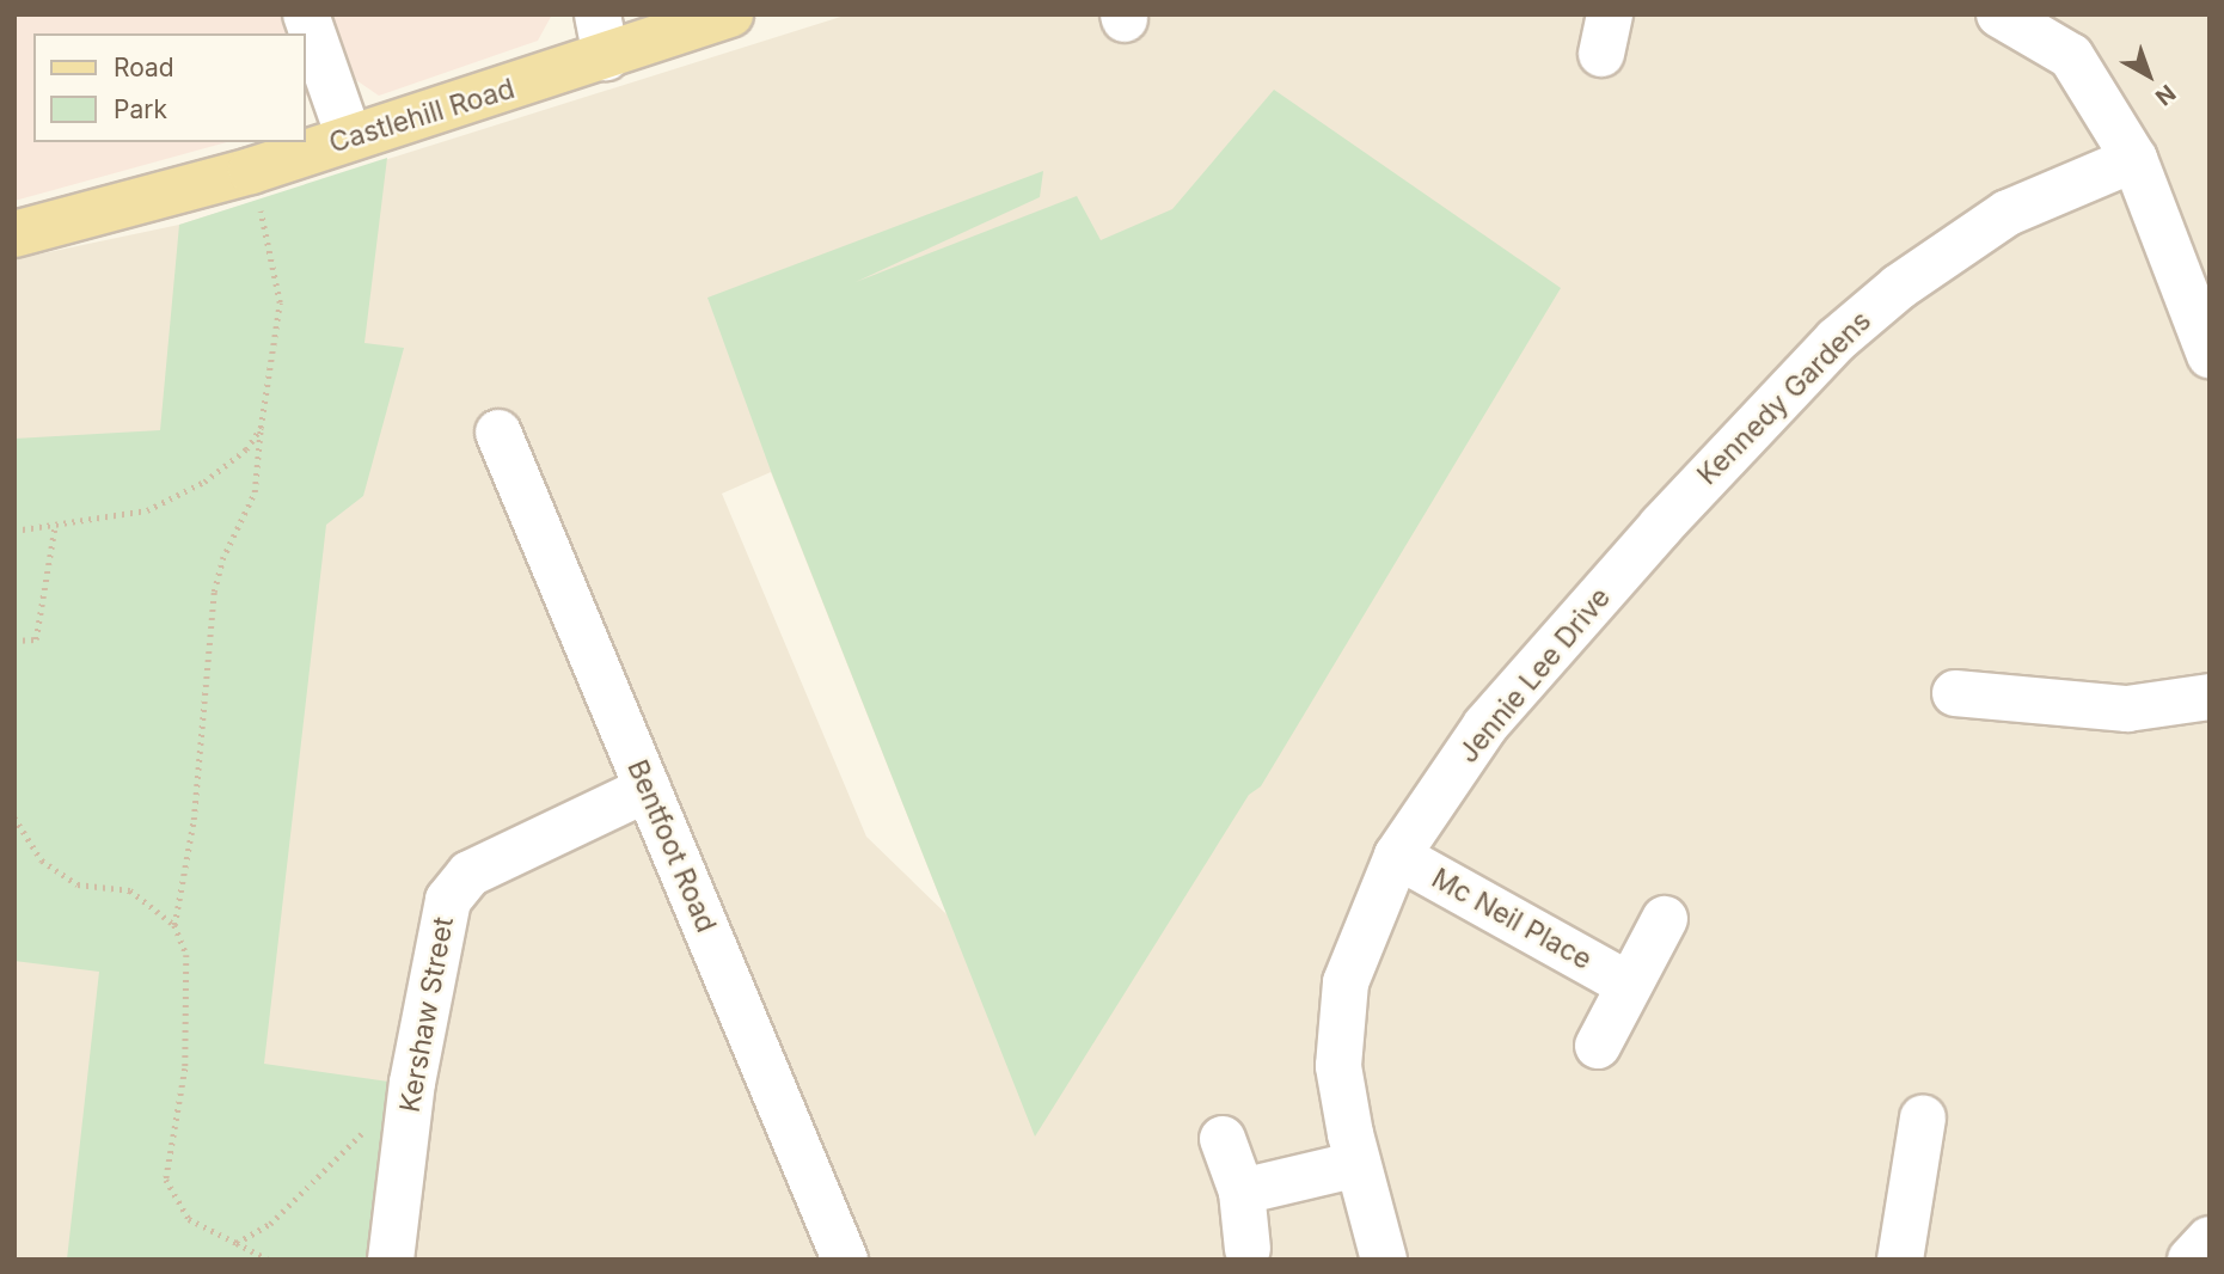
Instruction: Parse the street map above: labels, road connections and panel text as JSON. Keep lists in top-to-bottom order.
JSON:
{
  "streets": {
    "main road": ["Castlehill Road"],
    "street": [
      "Kennedy Gardens",
      "Jennie Lee Drive",
      "Bentfoot Road",
      "Mc Neil Place",
      "Kershaw Street"
    ]
  },
  "crossings": [
    ["Kennedy Gardens", "Jennie Lee Drive"],
    ["Jennie Lee Drive", "Mc Neil Place"],
    ["Bentfoot Road", "Kershaw Street"]
  ],
  "legend": ["Road", "Park"],
  "north": "bottom right"
}
